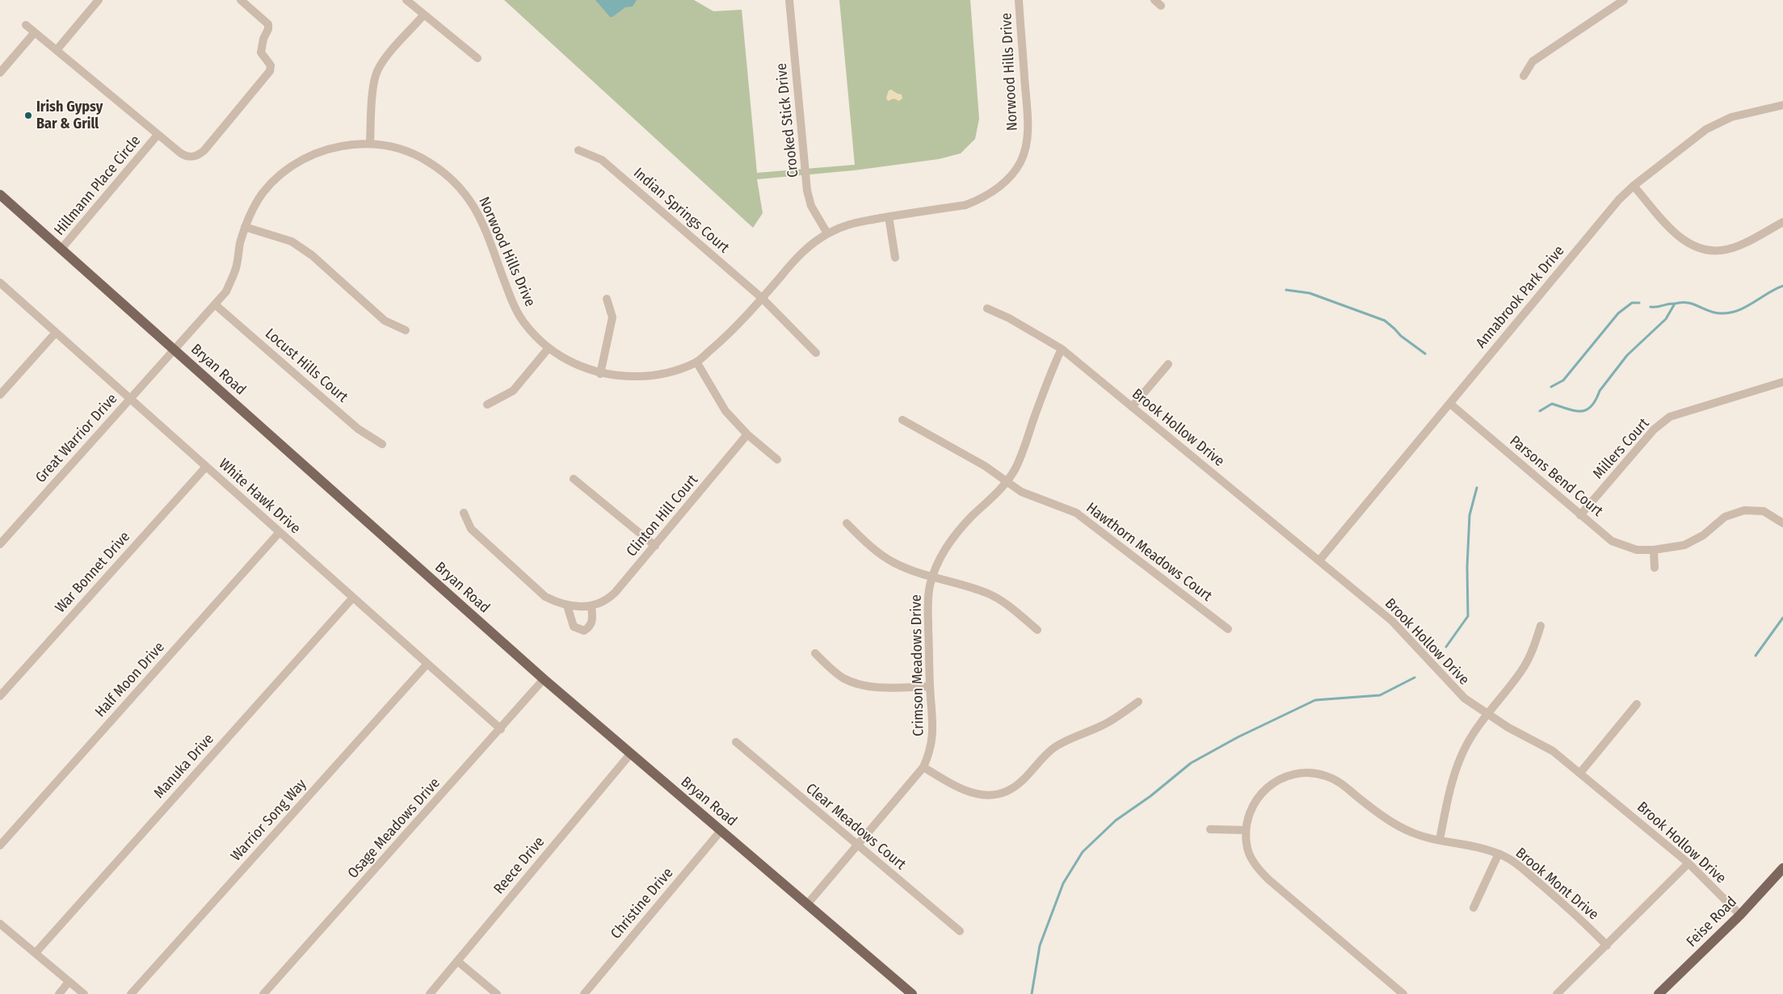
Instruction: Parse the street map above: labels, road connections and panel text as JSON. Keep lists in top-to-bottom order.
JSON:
{
  "streets": {
    "main road": ["Bryan Road", "Feise Road"],
    "street": [
      "Norwood Hills Drive",
      "Crooked Stick Drive",
      "Hillmann Place Circle",
      "Indian Springs Court",
      "Annabrook Park Drive",
      "Locust Hills Court",
      "Brook Hollow Drive",
      "Great Warrior Drive",
      "Millers Court",
      "Parsons Bend Court",
      "White Hawk Drive",
      "Clinton Hill Court",
      "Hawthorn Meadows Court",
      "War Bonnet Drive",
      "Crimson Meadows Drive",
      "Half Moon Drive",
      "Manuka Drive",
      "Warrior Song Way",
      "Clear Meadows Court",
      "Osage Meadows Drive",
      "Reece Drive",
      "Brook Mont Drive",
      "Christine Drive"
    ]
  },
  "crossings": [
    ["Norwood Hills Drive", "Crooked Stick Drive"],
    ["Norwood Hills Drive", "Indian Springs Court"],
    ["Norwood Hills Drive", "Locust Hills Court"],
    ["Norwood Hills Drive", "Bryan Road"],
    ["Norwood Hills Drive", "Great Warrior Drive"],
    ["Hillmann Place Circle", "Bryan Road"],
    ["Annabrook Park Drive", "Brook Hollow Drive"],
    ["Annabrook Park Drive", "Parsons Bend Court"],
    ["Bryan Road", "Great Warrior Drive"],
    ["Bryan Road", "Crimson Meadows Drive"],
    ["Bryan Road", "Osage Meadows Drive"],
    ["Bryan Road", "Reece Drive"],
    ["Bryan Road", "Christine Drive"],
    ["Brook Hollow Drive", "Crimson Meadows Drive"],
    ["Brook Hollow Drive", "Feise Road"],
    ["Great Warrior Drive", "White Hawk Drive"],
    ["Millers Court", "Parsons Bend Court"],
    ["White Hawk Drive", "War Bonnet Drive"],
    ["White Hawk Drive", "Half Moon Drive"],
    ["White Hawk Drive", "Manuka Drive"],
    ["White Hawk Drive", "Warrior Song Way"],
    ["White Hawk Drive", "Osage Meadows Drive"],
    ["Hawthorn Meadows Court", "Crimson Meadows Drive"],
    ["Crimson Meadows Drive", "Clear Meadows Court"]
  ],
  "places": ["Irish Gypsy Bar & Grill"]
}
